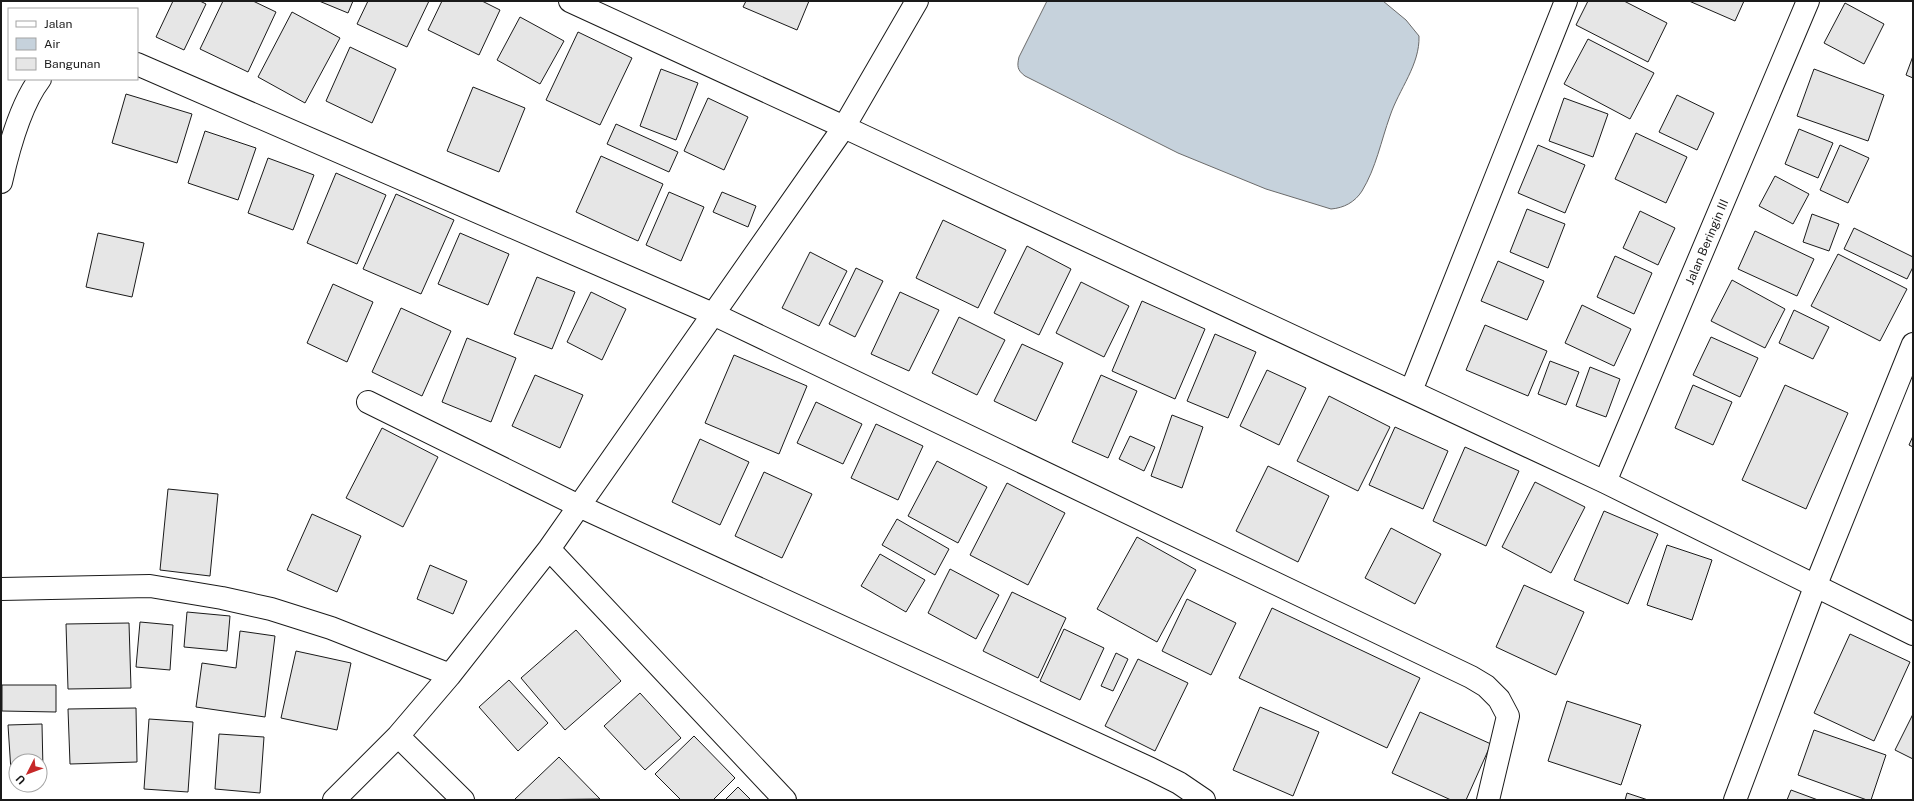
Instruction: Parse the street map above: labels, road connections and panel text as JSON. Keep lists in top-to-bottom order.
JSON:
{
  "streets": {
    "street": ["Jalan Beringin III"]
  },
  "legend": ["Jalan", "Air", "Bangunan"],
  "north": "bottom left"
}
